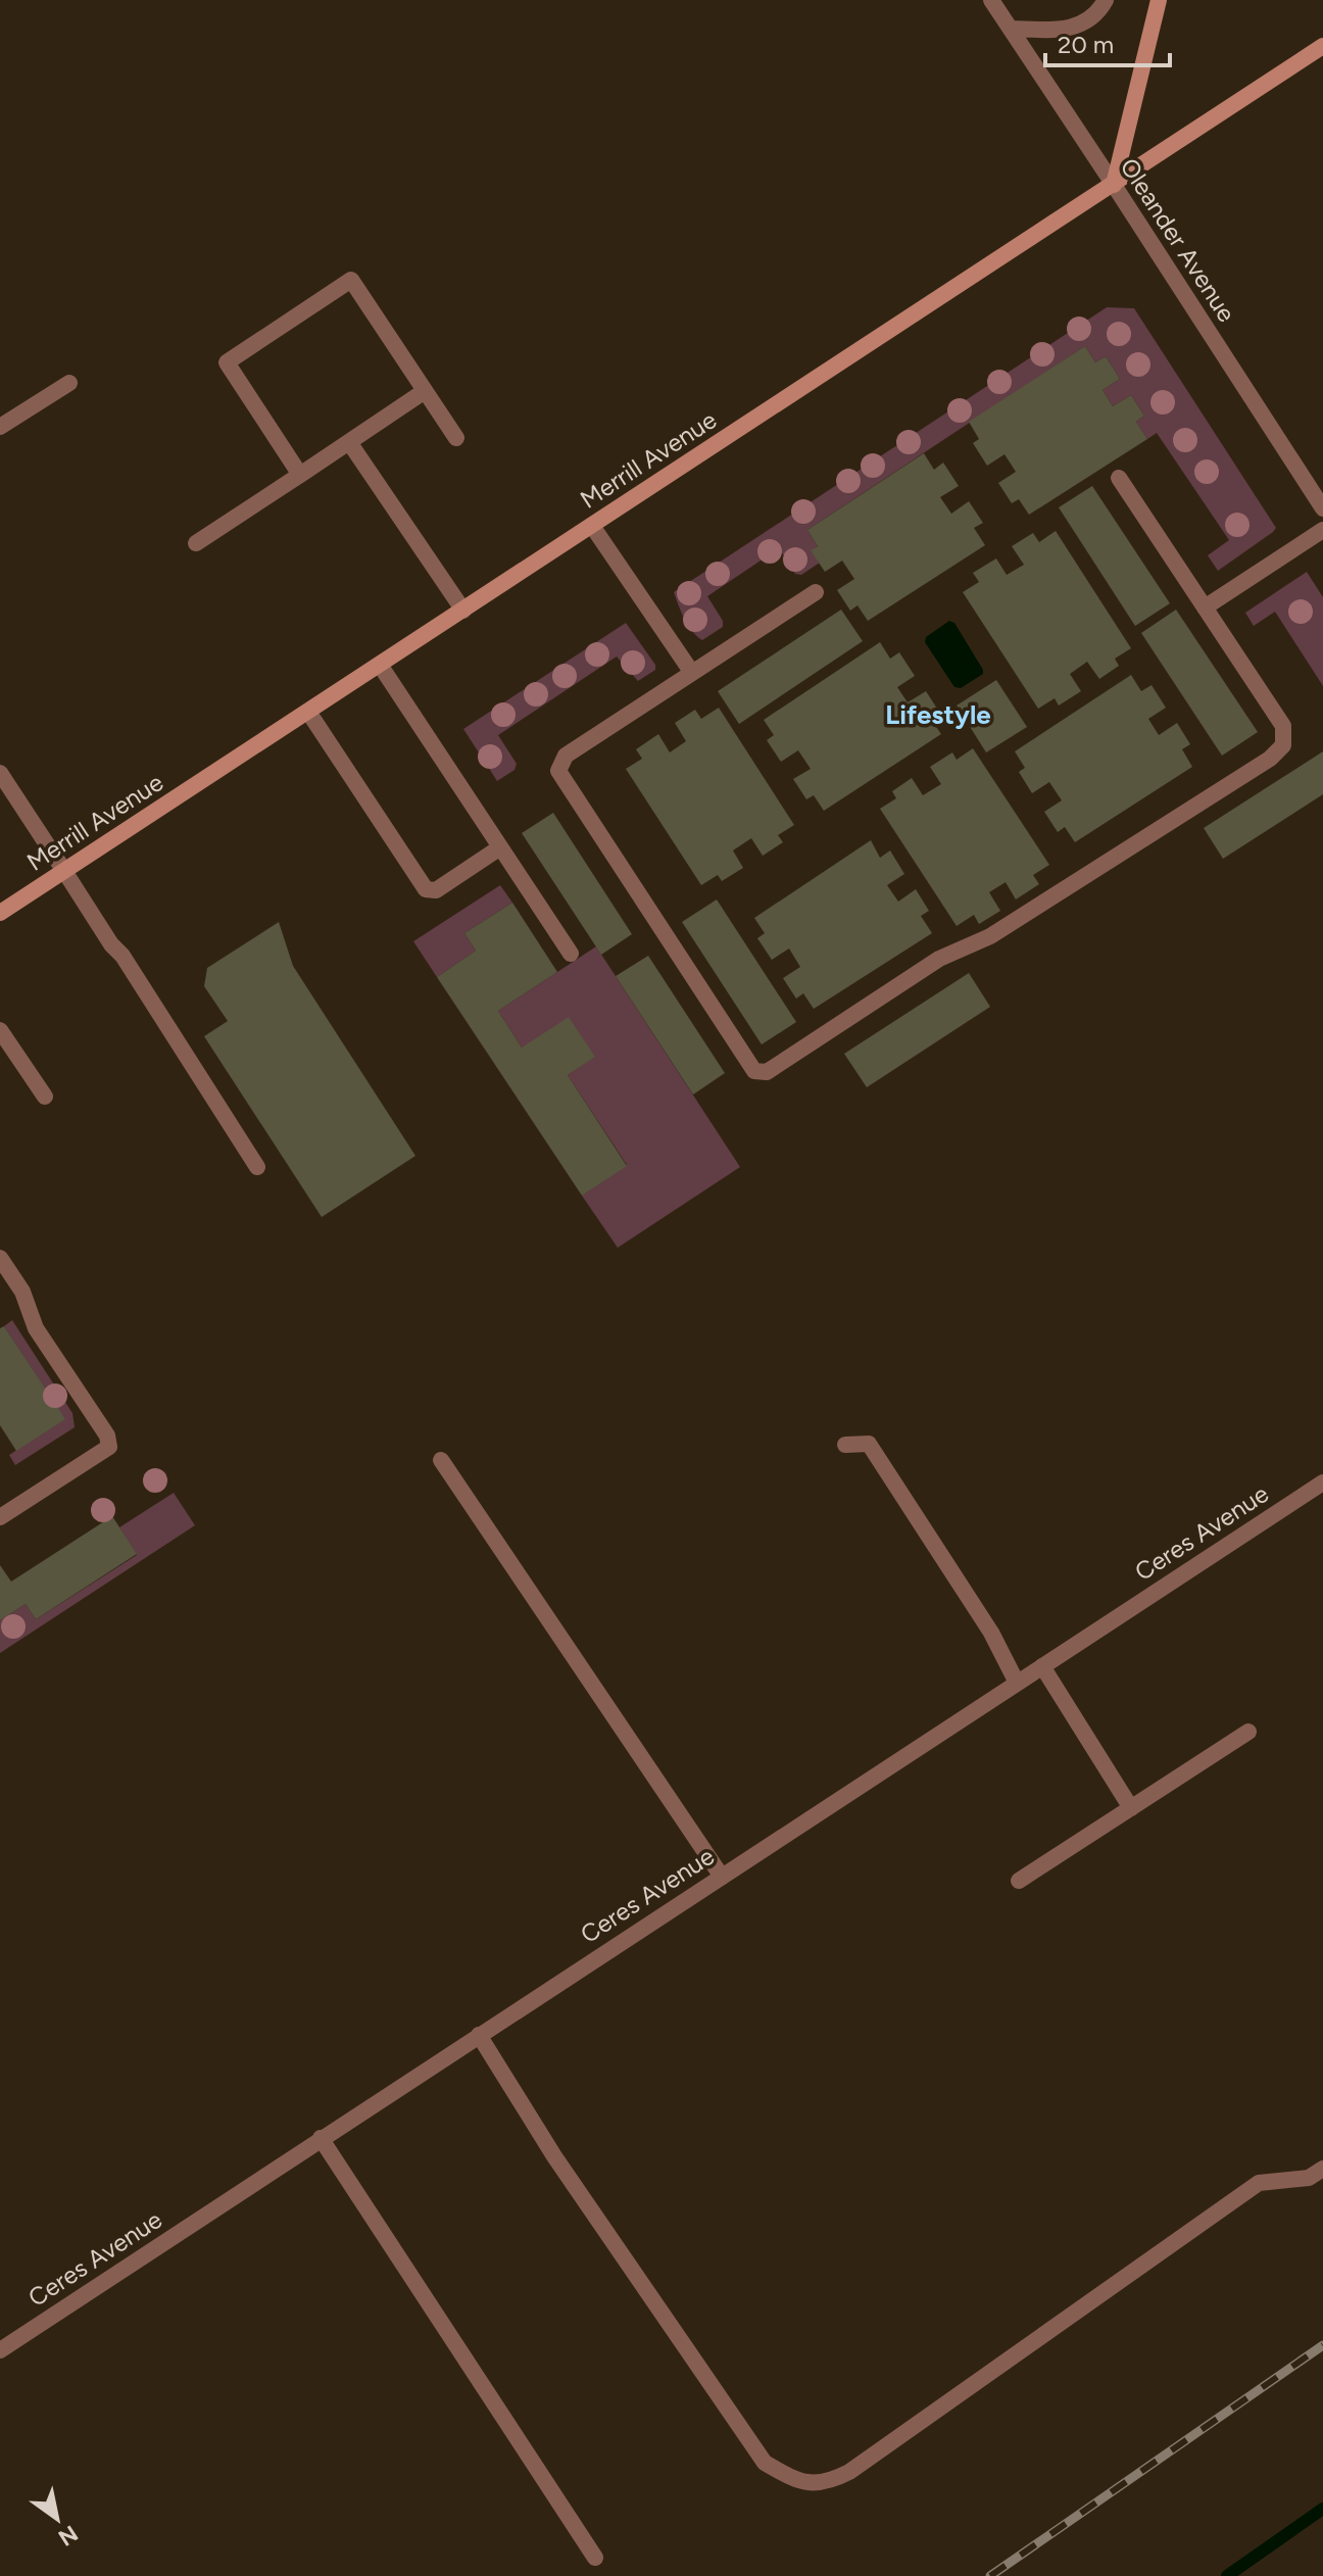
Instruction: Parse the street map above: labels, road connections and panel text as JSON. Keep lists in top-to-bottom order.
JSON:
{
  "streets": {
    "main road": ["Merrill Avenue"],
    "street": ["Oleander Avenue", "Ceres Avenue"]
  },
  "crossings": [
    ["Oleander Avenue", "Merrill Avenue"]
  ],
  "districts": ["Lifestyle"],
  "scale_bar": "20 m",
  "north": "bottom right"
}
